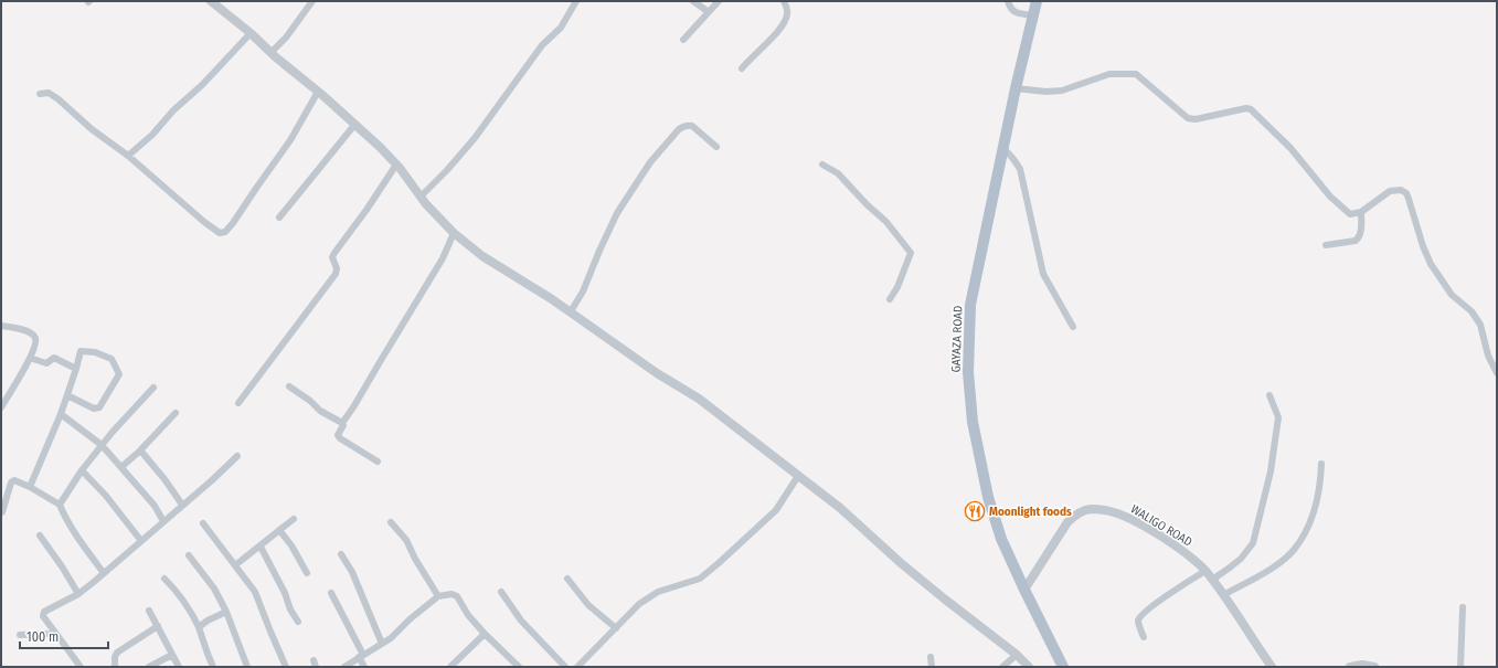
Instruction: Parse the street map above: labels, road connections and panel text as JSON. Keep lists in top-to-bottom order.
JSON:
{
  "streets": {
    "main road": ["GAYAZA ROAD"],
    "street": ["WALIGO ROAD"]
  },
  "crossings": [
    ["GAYAZA ROAD", "WALIGO ROAD"]
  ],
  "places": {
    "restaurant": ["Moonlight foods"]
  },
  "scale_bar": "100 m"
}
